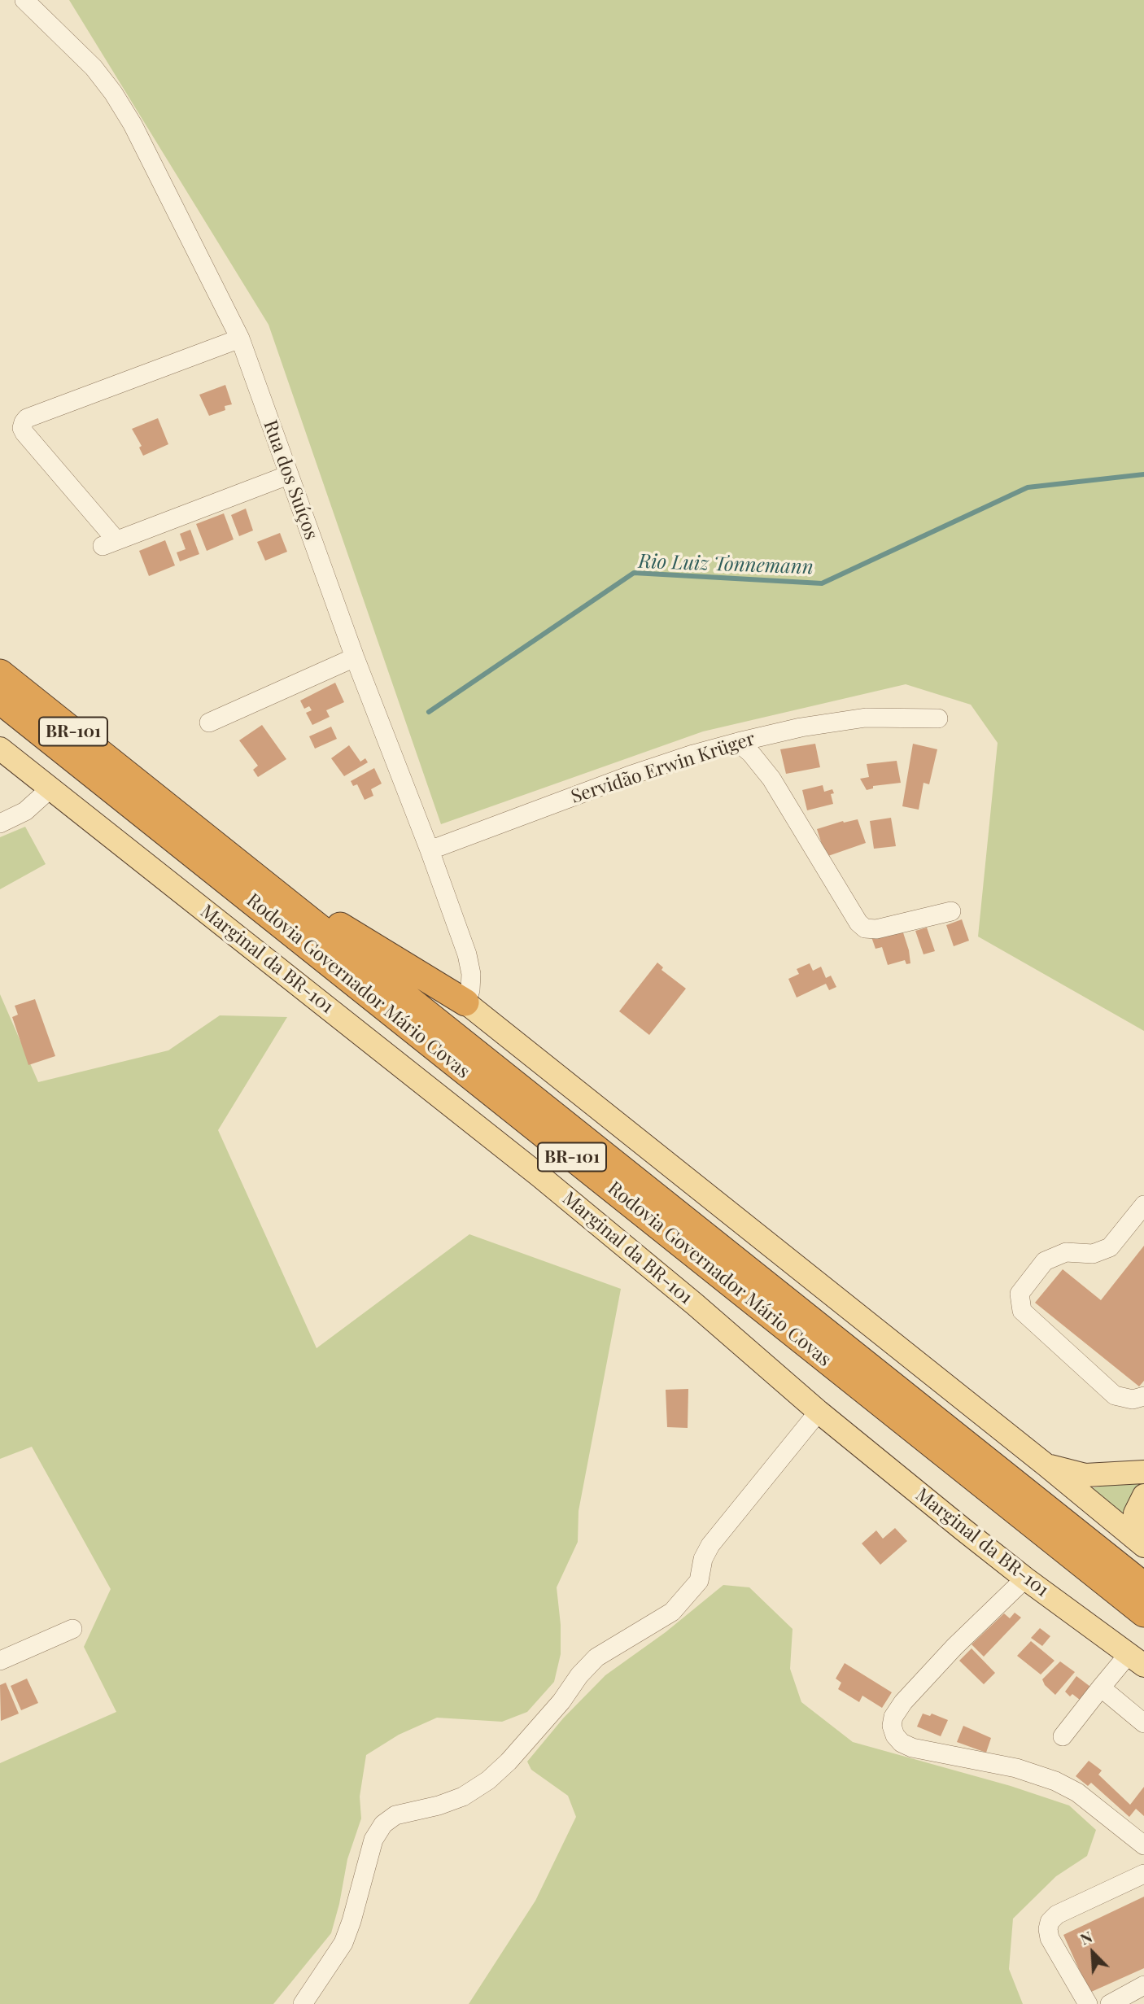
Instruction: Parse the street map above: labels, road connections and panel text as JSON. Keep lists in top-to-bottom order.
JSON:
{
  "streets": {
    "highway": ["BR-101", "Rodovia Governador Mário Covas"],
    "main road": ["Marginal da BR-101"],
    "street": ["Rua dos Suíços", "Servidão Erwin Krüger"]
  },
  "crossings": [
    ["Rua dos Suíços", "Servidão Erwin Krüger"]
  ],
  "water": ["Rio Luiz Tonnemann"],
  "north": "top left"
}
